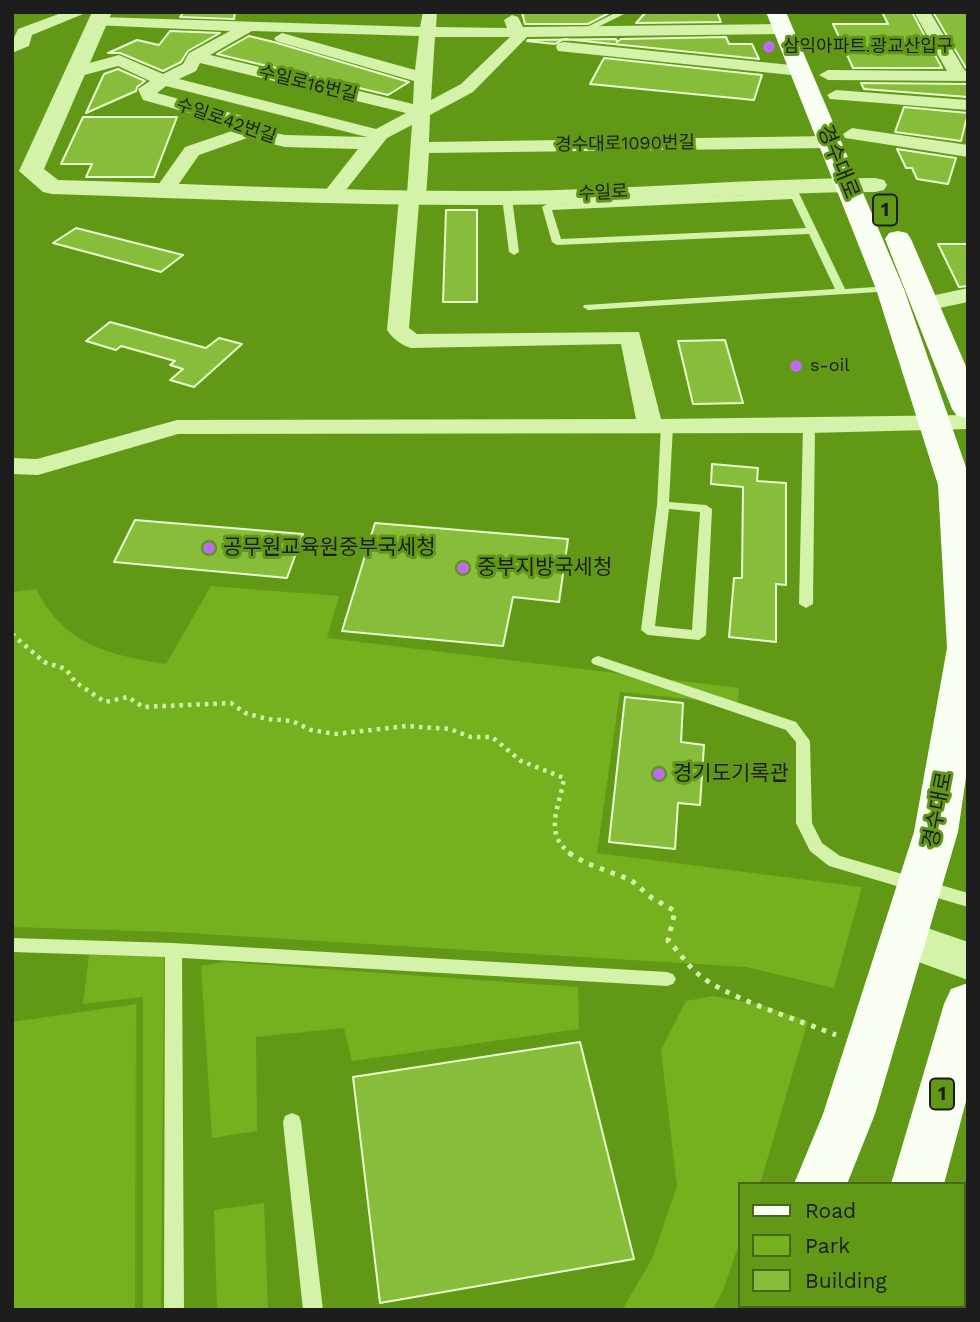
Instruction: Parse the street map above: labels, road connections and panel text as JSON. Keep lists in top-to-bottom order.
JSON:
{
  "streets": {
    "main road": ["경수대로", "1"],
    "street": [
      "수일로16번길",
      "수일로42번길",
      "경수대로1090번길",
      "수일로"
    ]
  },
  "crossings": [
    ["수일로16번길", "경수대로"],
    ["수일로42번길", "수일로"],
    ["경수대로1090번길", "경수대로"],
    ["경수대로", "수일로"]
  ],
  "places": [
    "삼익아파트.광교산입구",
    "s-oil",
    "공무원교육원중부국세청",
    "중부지방국세청",
    "경기도기록관"
  ],
  "legend": ["Road", "Park", "Building"]
}
